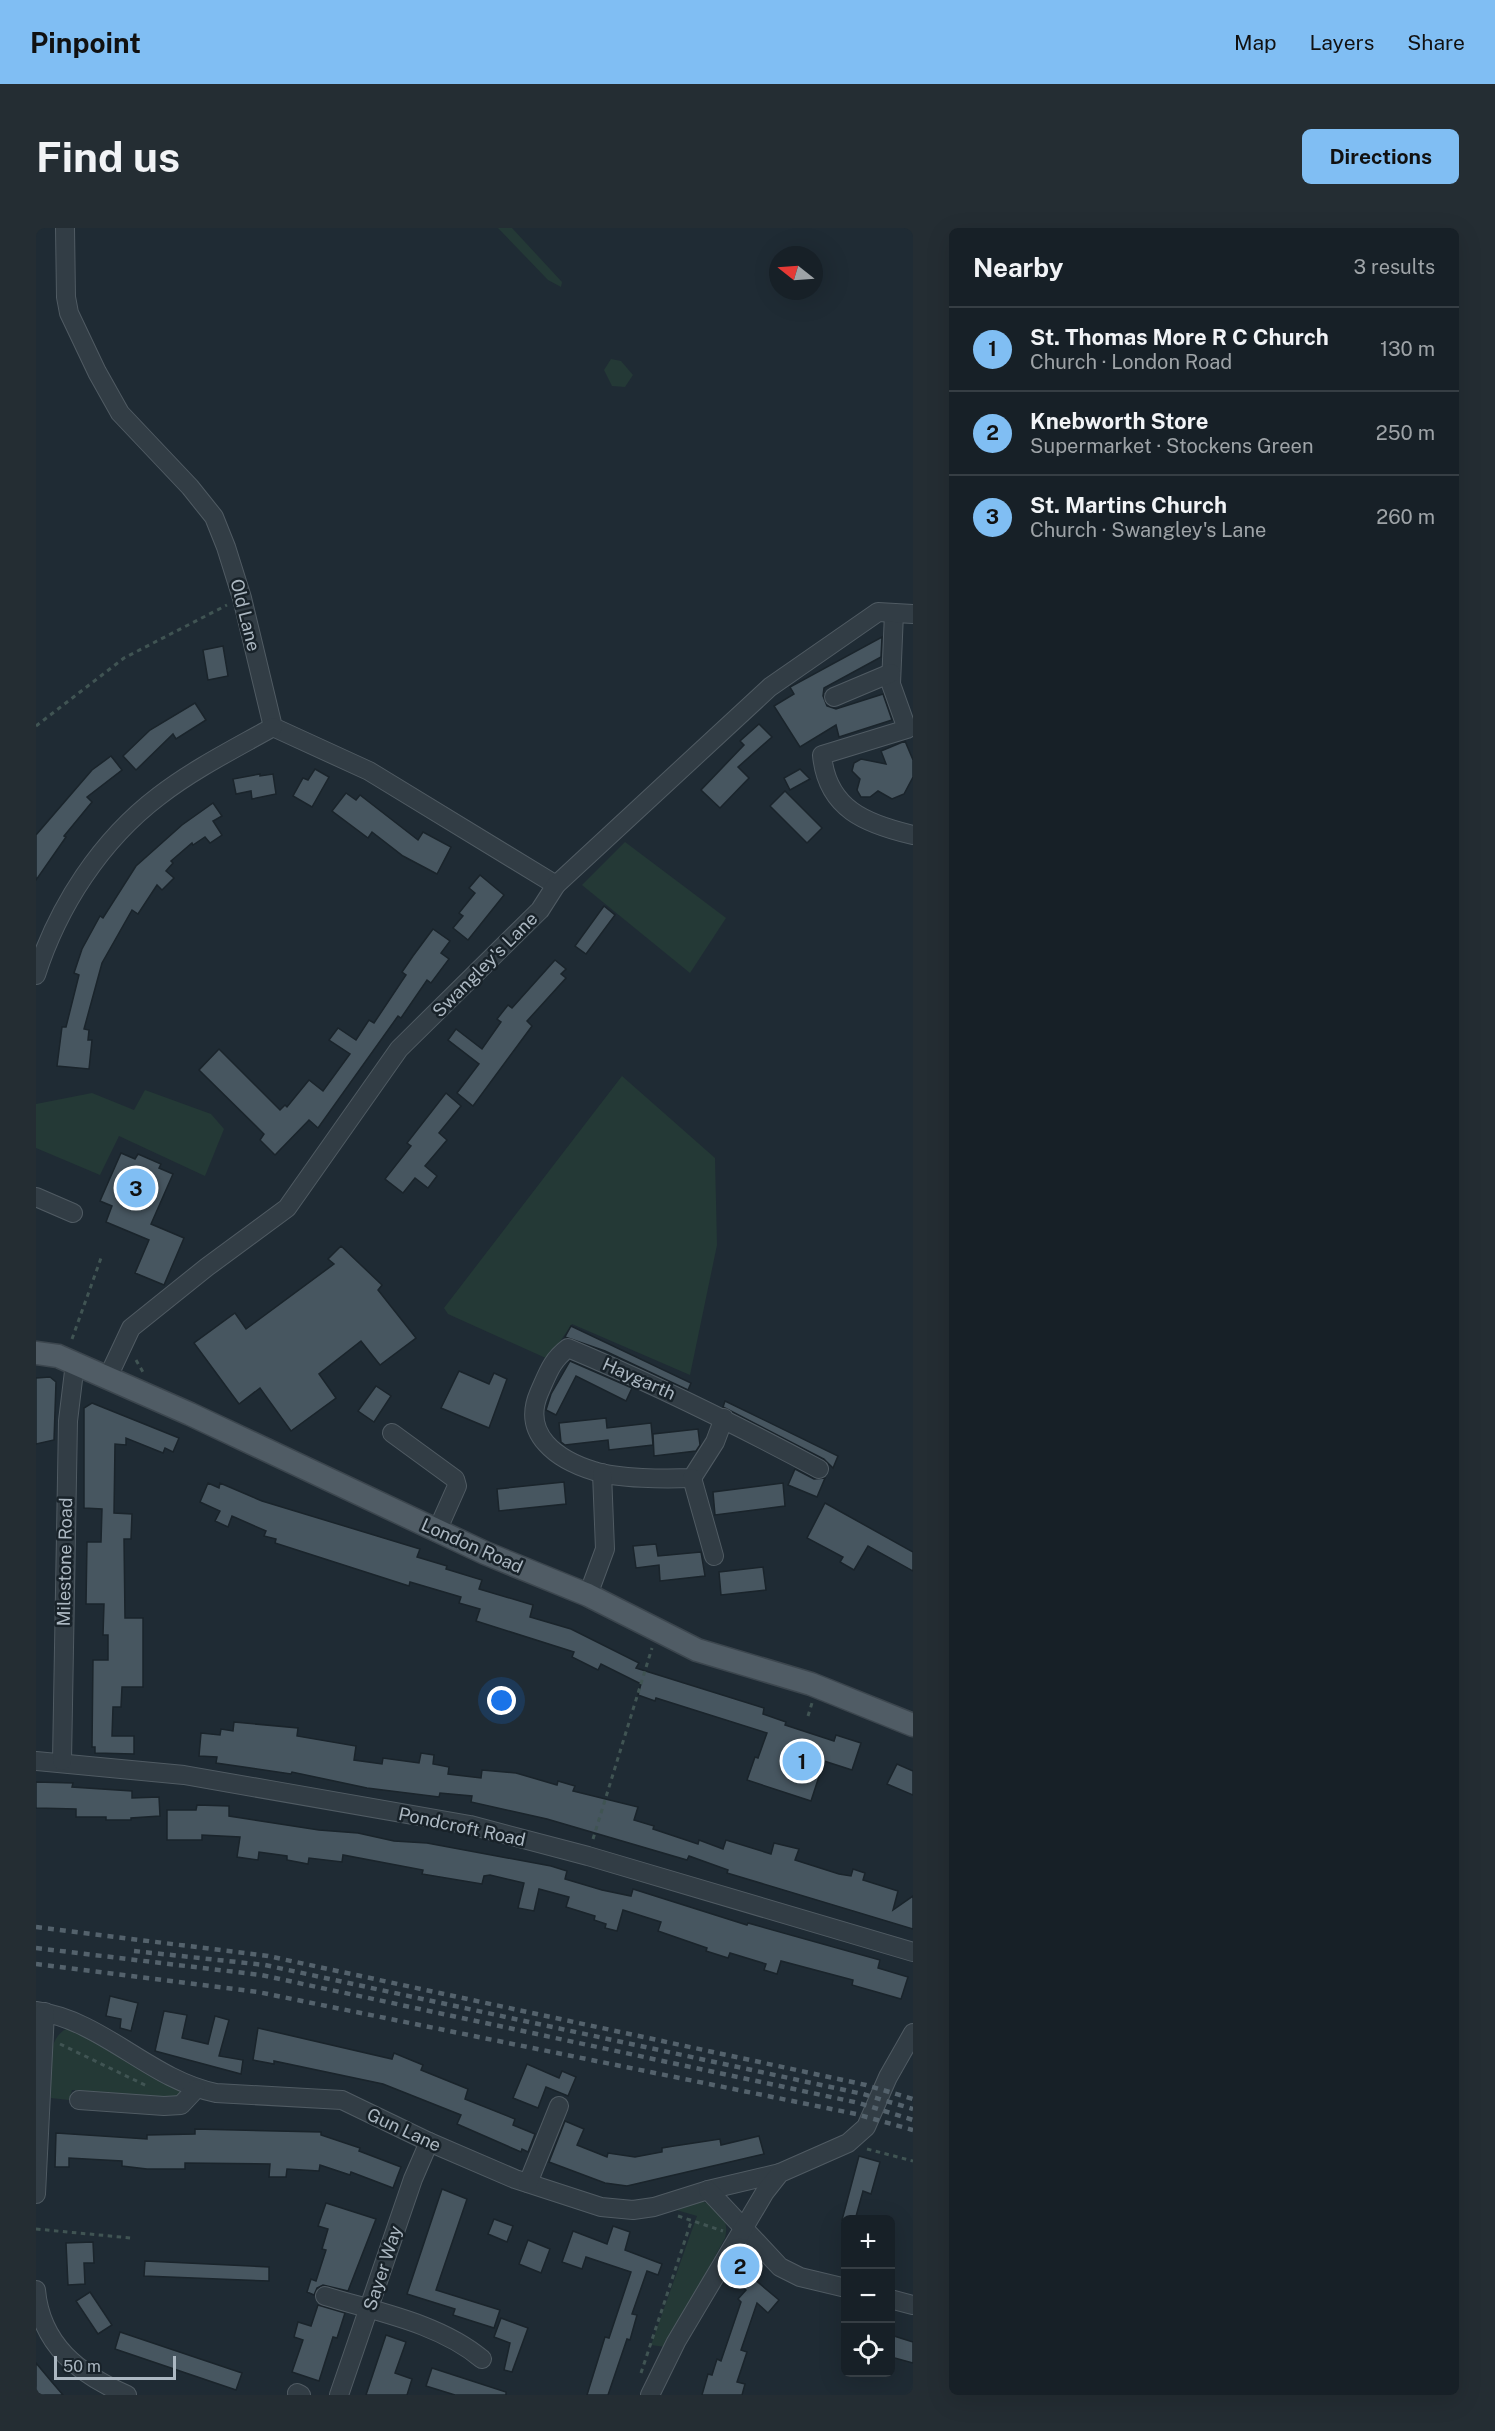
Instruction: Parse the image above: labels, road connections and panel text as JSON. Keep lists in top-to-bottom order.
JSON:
{
  "streets": {
    "main road": ["London Road"],
    "street": [
      "Old Lane",
      "Swangley's Lane",
      "Haygarth",
      "Milestone Road",
      "Pondcroft Road",
      "Gun Lane",
      "Sayer Way"
    ]
  },
  "crossings": [
    ["Swangley's Lane", "London Road"],
    ["London Road", "Milestone Road"],
    ["Milestone Road", "Pondcroft Road"],
    ["Gun Lane", "Sayer Way"]
  ],
  "scale_bar": "50 m",
  "north": "left",
  "page": {
    "header": "Pinpoint",
    "nav": ["Map", "Layers", "Share"],
    "buttons": "Directions",
    "title": "Find us",
    "heading": ["Nearby", "3 results"],
    "list": [
      {
        "mark": "1",
        "name": "St. Thomas More R C Church",
        "note": "Church · London Road",
        "value": "130 m"
      },
      {
        "mark": "2",
        "name": "Knebworth Store",
        "note": "Supermarket · Stockens Green",
        "value": "250 m"
      },
      {
        "mark": "3",
        "name": "St. Martins Church",
        "note": "Church · Swangley's Lane",
        "value": "260 m"
      }
    ],
    "pins": ["3", "1", "2"],
    "map_buttons": ["+", "−"],
    "scale": "50 m"
  }
}
